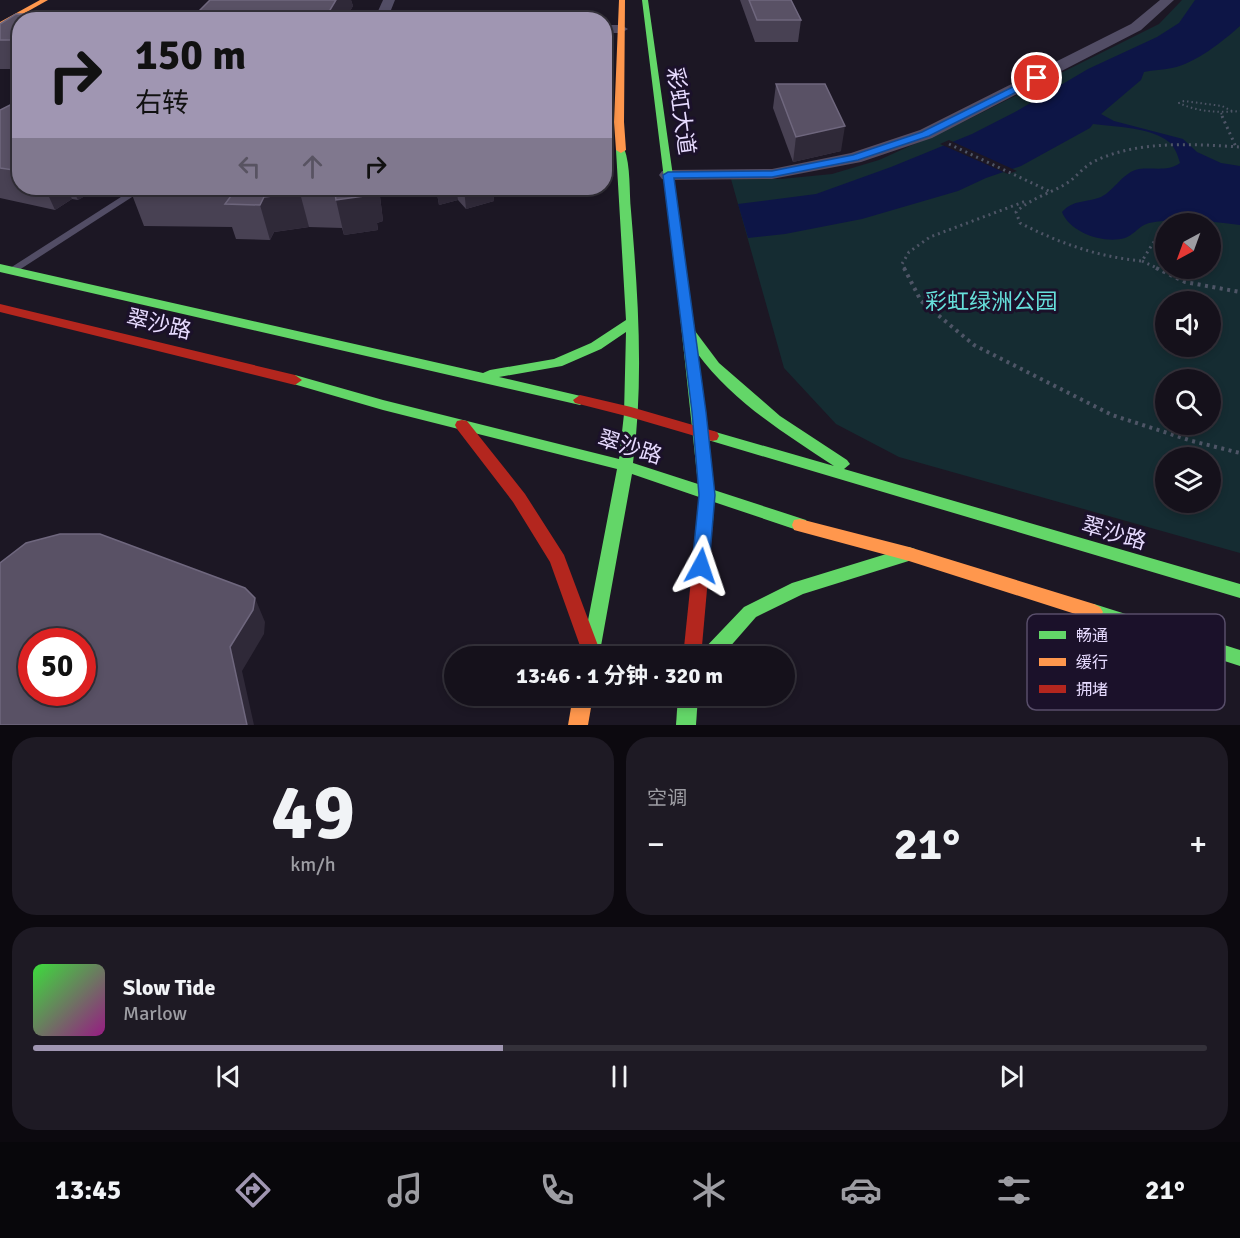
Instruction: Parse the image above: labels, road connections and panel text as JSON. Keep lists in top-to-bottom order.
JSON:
{
  "streets": {
    "main road": ["彩虹大道", "翠沙路"]
  },
  "crossings": [
    ["彩虹大道", "翠沙路"]
  ],
  "parks": ["彩虹绿洲公园"],
  "legend": ["畅通", "缓行", "拥堵"],
  "north": "bottom left",
  "page": {
    "turn": ["150 m", "右转"],
    "limit": "50",
    "trip": "13:46 · 1 分钟 · 320 m",
    "tile": [
      ["49", "km/h"],
      "空调"
    ],
    "heat": ["−", "21°", "+"],
    "song": ["Slow Tide", "Marlow"],
    "tabs": ["13:45", "21°"]
  }
}
